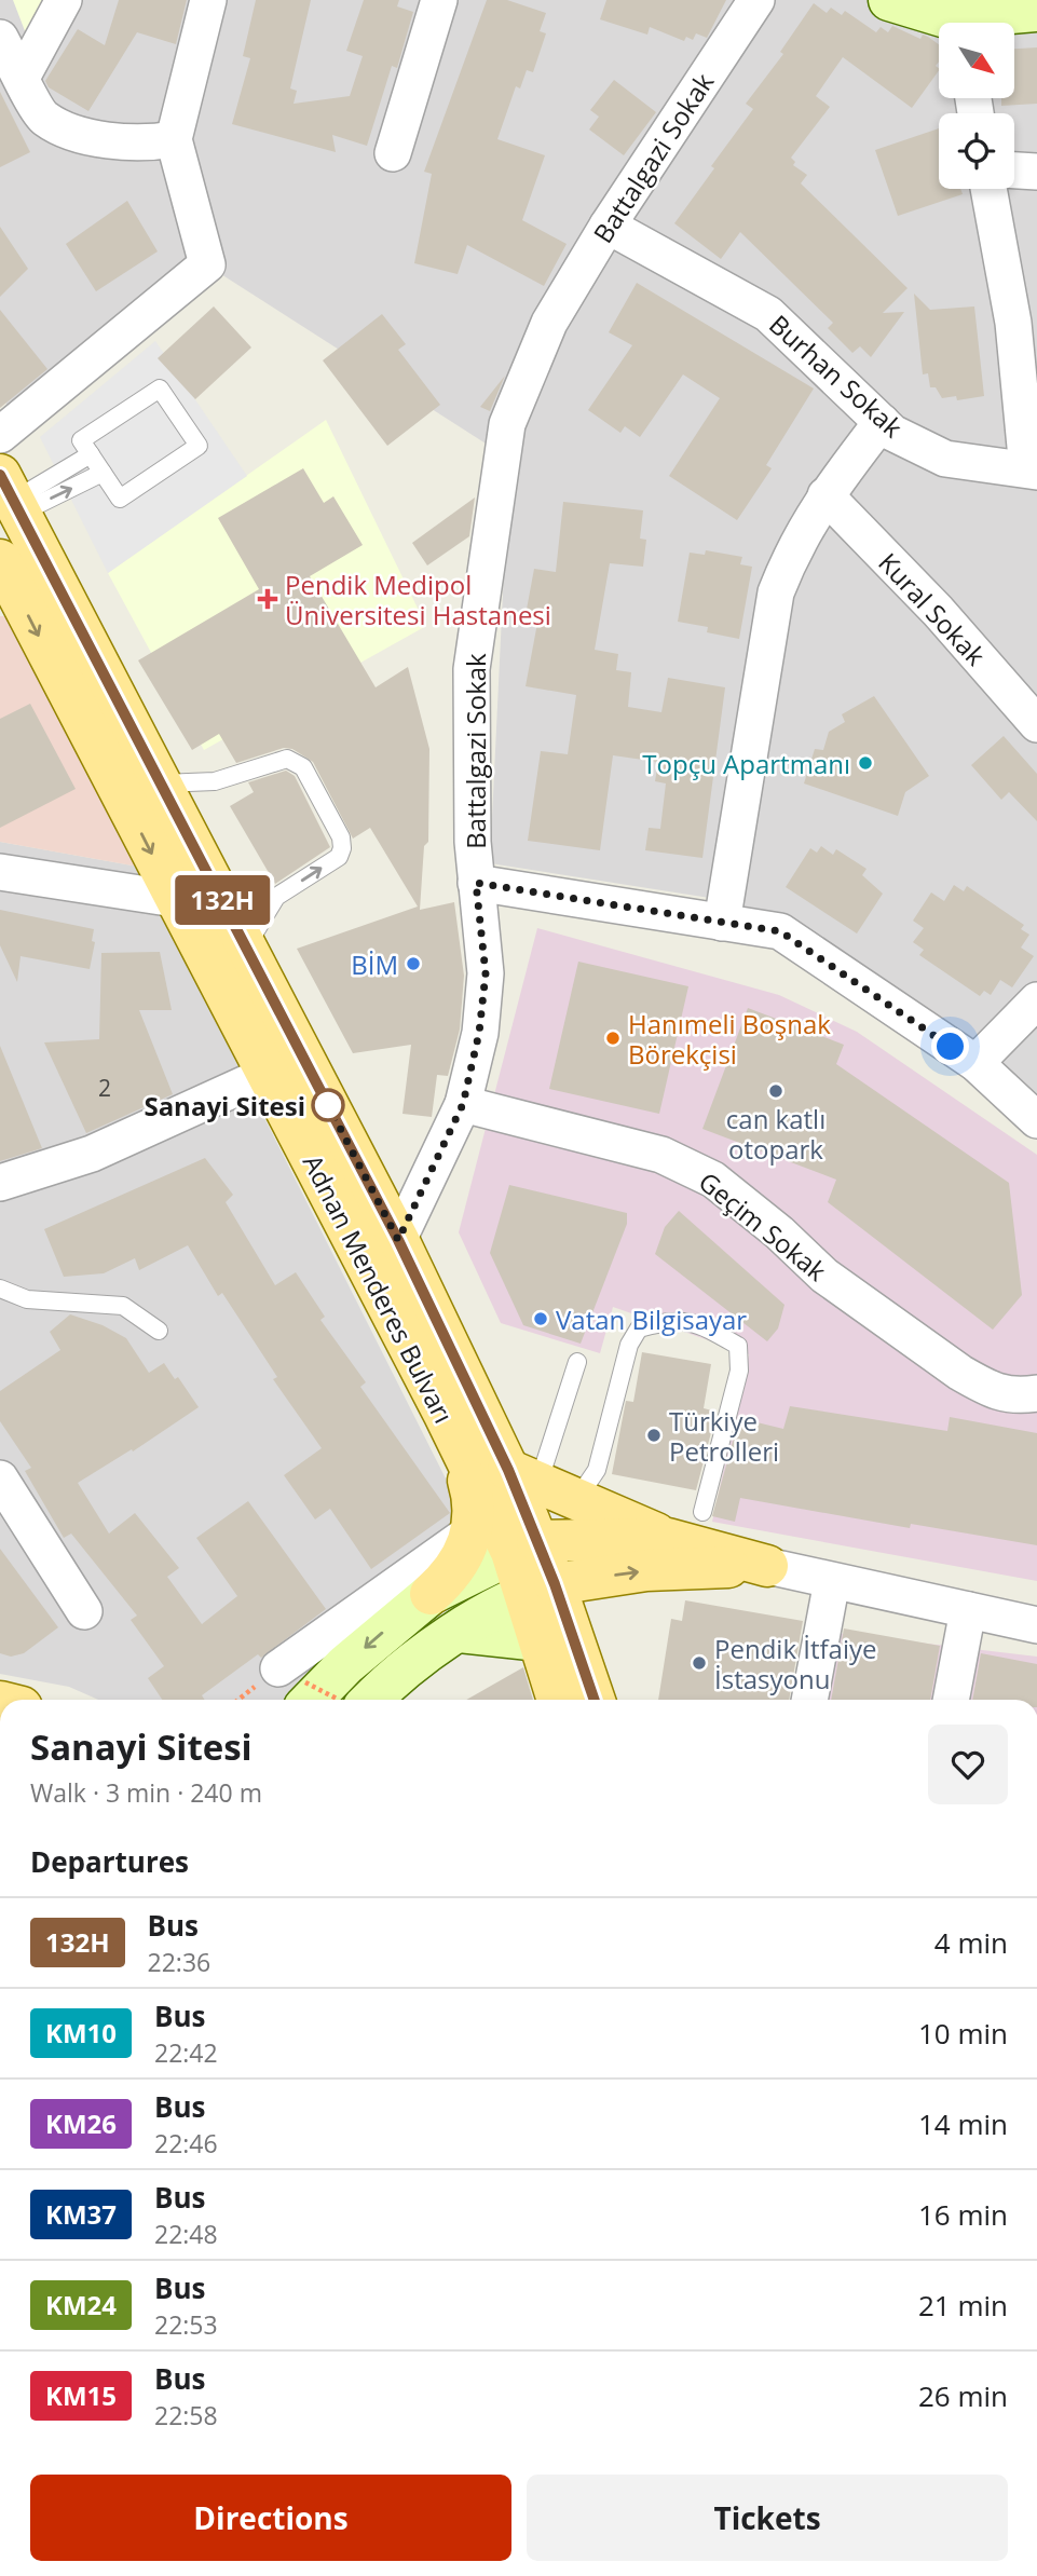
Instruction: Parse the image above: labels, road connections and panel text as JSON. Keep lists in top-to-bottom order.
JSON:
{
  "streets": {
    "main road": ["Adnan Menderes Bulvarı"],
    "street": [
      "Battalgazi Sokak",
      "Burhan Sokak",
      "Kural Sokak",
      "Geçim Sokak"
    ]
  },
  "crossings": [
    ["Battalgazi Sokak", "Burhan Sokak"],
    ["Battalgazi Sokak", "Geçim Sokak"],
    ["Battalgazi Sokak", "Adnan Menderes Bulvarı"]
  ],
  "places": {
    "health": ["Pendik Medipol Üniversitesi Hastanesi"],
    "other": [
      "Topçu Apartmanı",
      "BİM",
      "Hanımeli Boşnak Börekçisi",
      "can katlı otopark",
      "Sanayi Sitesi",
      "Vatan Bilgisayar",
      "Türkiye Petrolleri",
      "Pendik İtfaiye İstasyonu"
    ]
  },
  "lines": ["bus line 132H"],
  "house_numbers": ["2"],
  "north": "bottom right",
  "page": {
    "on_map": "132H",
    "heading": [
      ["Sanayi Sitesi", "Walk · 3 min · 240 m"],
      "Departures"
    ],
    "list": [
      {
        "mark": "132H",
        "name": "Bus",
        "note": "22:36",
        "value": "4 min"
      },
      {
        "mark": "KM10",
        "name": "Bus",
        "note": "22:42",
        "value": "10 min"
      },
      {
        "mark": "KM26",
        "name": "Bus",
        "note": "22:46",
        "value": "14 min"
      },
      {
        "mark": "KM37",
        "name": "Bus",
        "note": "22:48",
        "value": "16 min"
      },
      {
        "mark": "KM24",
        "name": "Bus",
        "note": "22:53",
        "value": "21 min"
      },
      {
        "mark": "KM15",
        "name": "Bus",
        "note": "22:58",
        "value": "26 min"
      }
    ],
    "buttons": ["Directions", "Tickets"]
  }
}
